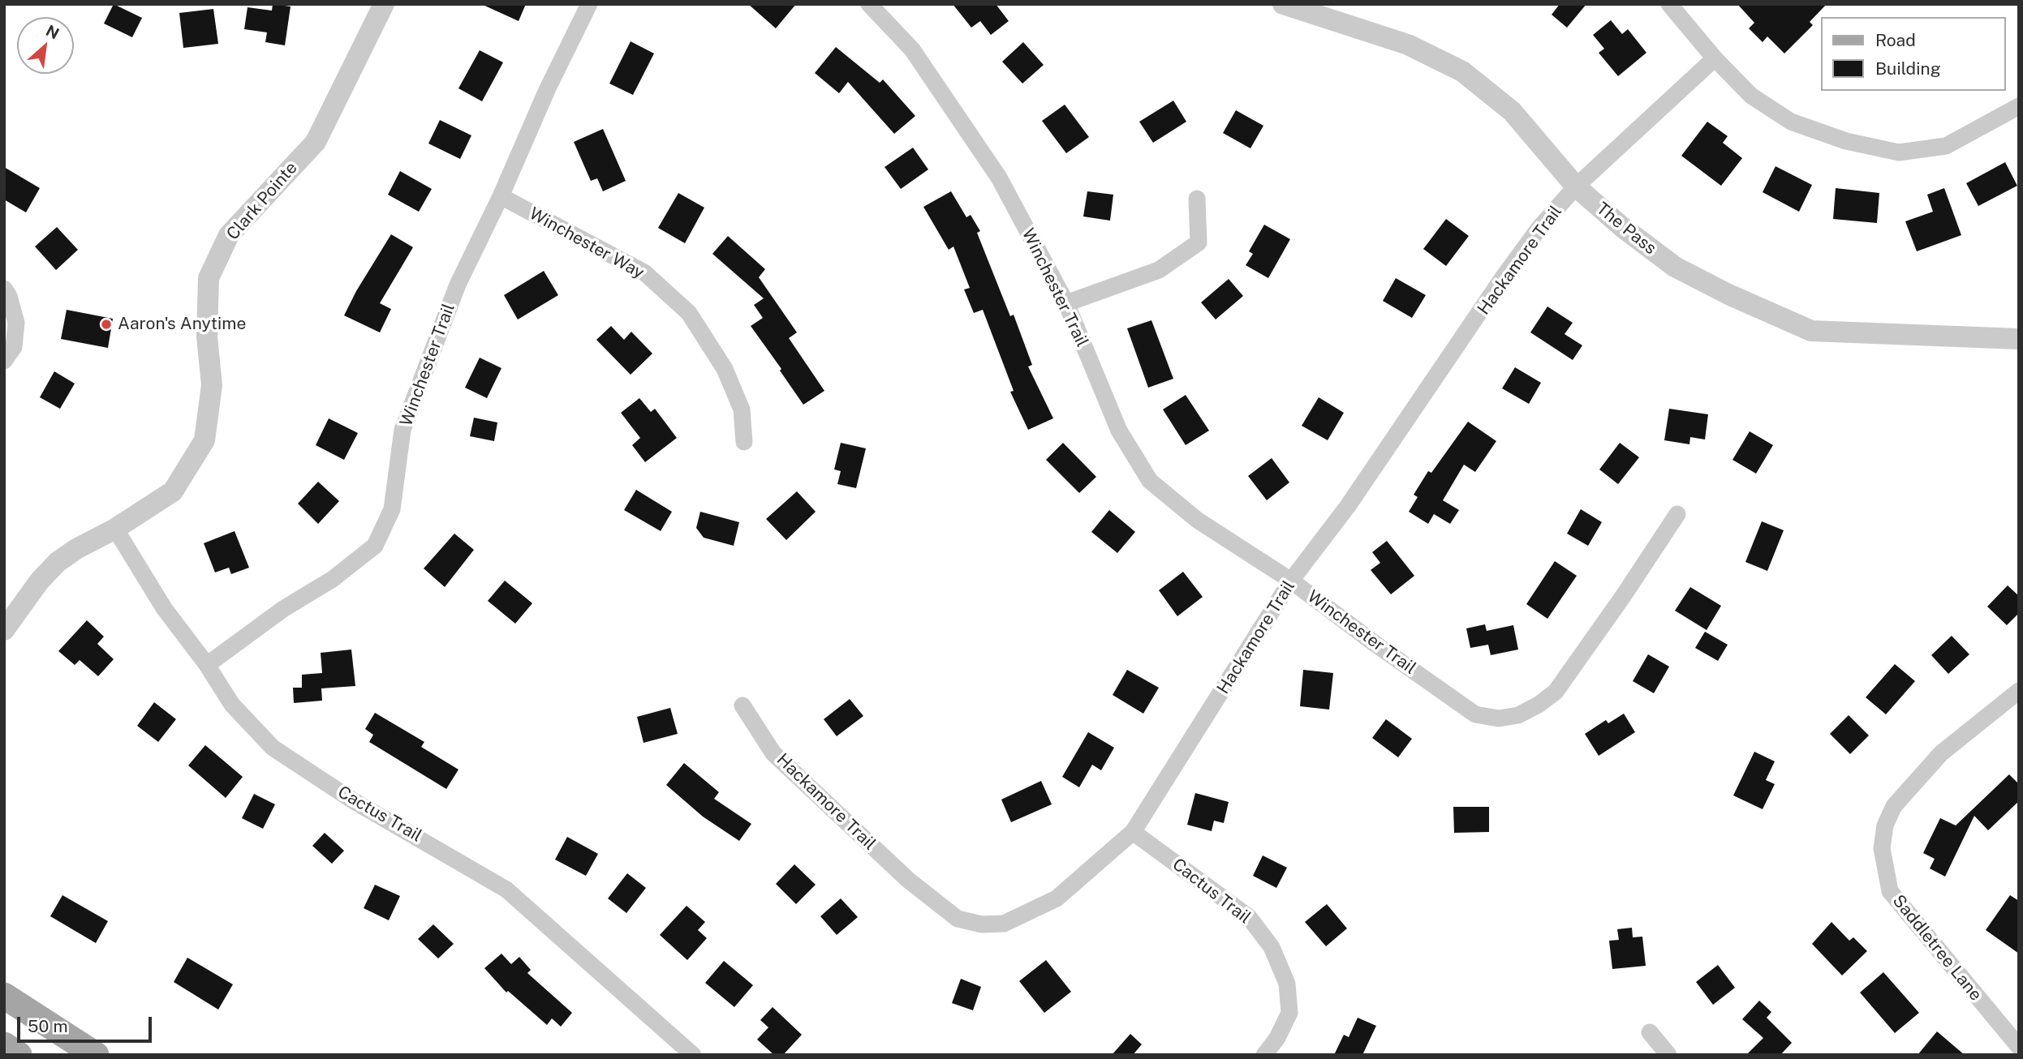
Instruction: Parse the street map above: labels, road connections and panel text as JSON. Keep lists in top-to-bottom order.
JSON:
{
  "streets": {
    "street": [
      "Clark Pointe",
      "The Pass",
      "Winchester Way",
      "Hackamore Trail",
      "Winchester Trail",
      "Cactus Trail",
      "Saddletree Lane"
    ]
  },
  "crossings": [
    ["Clark Pointe", "Cactus Trail"],
    ["The Pass", "Hackamore Trail"],
    ["Winchester Way", "Winchester Trail"],
    ["Hackamore Trail", "Winchester Trail"],
    ["Hackamore Trail", "Cactus Trail"],
    ["Winchester Trail", "Cactus Trail"]
  ],
  "places": ["Aaron's Anytime"],
  "legend": ["Road", "Building"],
  "scale_bar": "50 m",
  "north": "top right"
}
